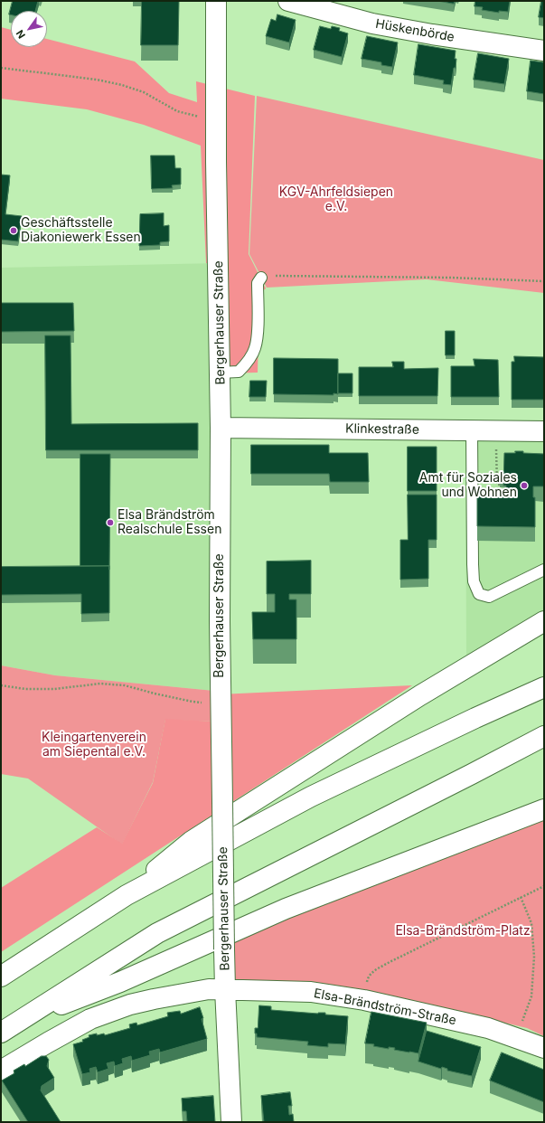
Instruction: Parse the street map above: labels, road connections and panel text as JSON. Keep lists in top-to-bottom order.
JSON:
{
  "streets": {
    "main road": [
      "Hüskenbörde",
      "Bergerhauser Straße",
      "Klinkestraße",
      "Elsa-Brändström-Straße"
    ]
  },
  "crossings": [
    ["Bergerhauser Straße", "Klinkestraße"],
    ["Bergerhauser Straße", "Elsa-Brändström-Straße"]
  ],
  "parks": ["KGV-Ahrfeldsiepen e.V.", "Kleingartenverein am Siepental e.V.", "Elsa-Brändström-Platz"],
  "places": ["Geschäftsstelle Diakoniewerk Essen", "Amt für Soziales und Wohnen", "Elsa Brändström Realschule Essen"],
  "north": "bottom left"
}
